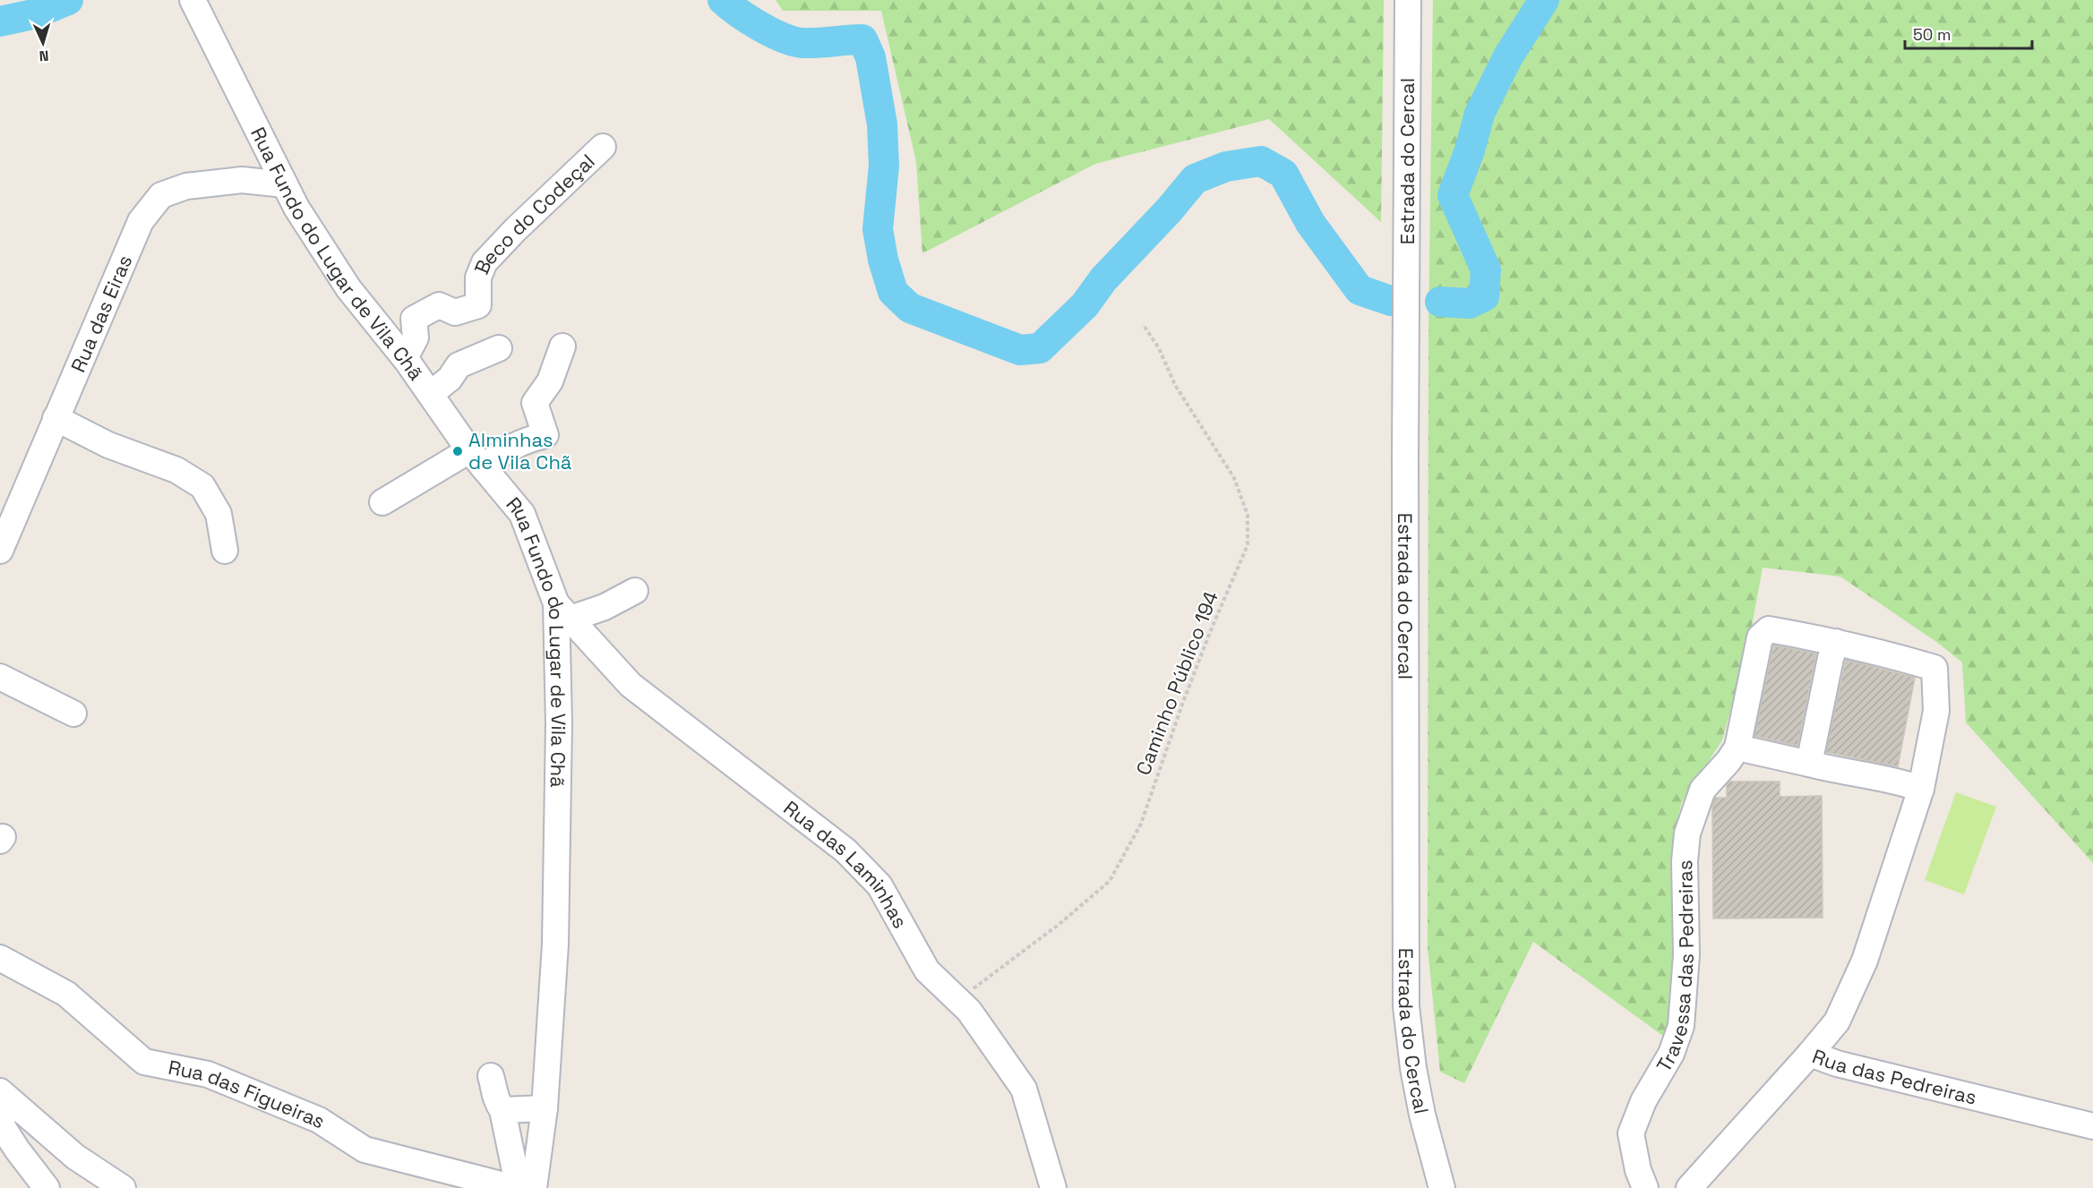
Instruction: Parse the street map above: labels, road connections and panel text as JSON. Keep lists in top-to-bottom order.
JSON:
{
  "streets": {
    "street": [
      "Estrada do Cercal",
      "Beco do Codeçal",
      "Rua Fundo do Lugar de Vila Chã",
      "Rua das Eiras",
      "Rua das Laminhas",
      "Travessa das Pedreiras",
      "Rua das Pedreiras",
      "Rua das Figueiras"
    ],
    "path": ["Caminho Público 194"]
  },
  "crossings": [
    ["Beco do Codeçal", "Rua Fundo do Lugar de Vila Chã"],
    ["Rua Fundo do Lugar de Vila Chã", "Rua das Eiras"],
    ["Rua Fundo do Lugar de Vila Chã", "Rua das Laminhas"],
    ["Caminho Público 194", "Rua das Laminhas"]
  ],
  "places": ["Alminhas de Vila Chã"],
  "scale_bar": "50 m",
  "north": "bottom"
}
